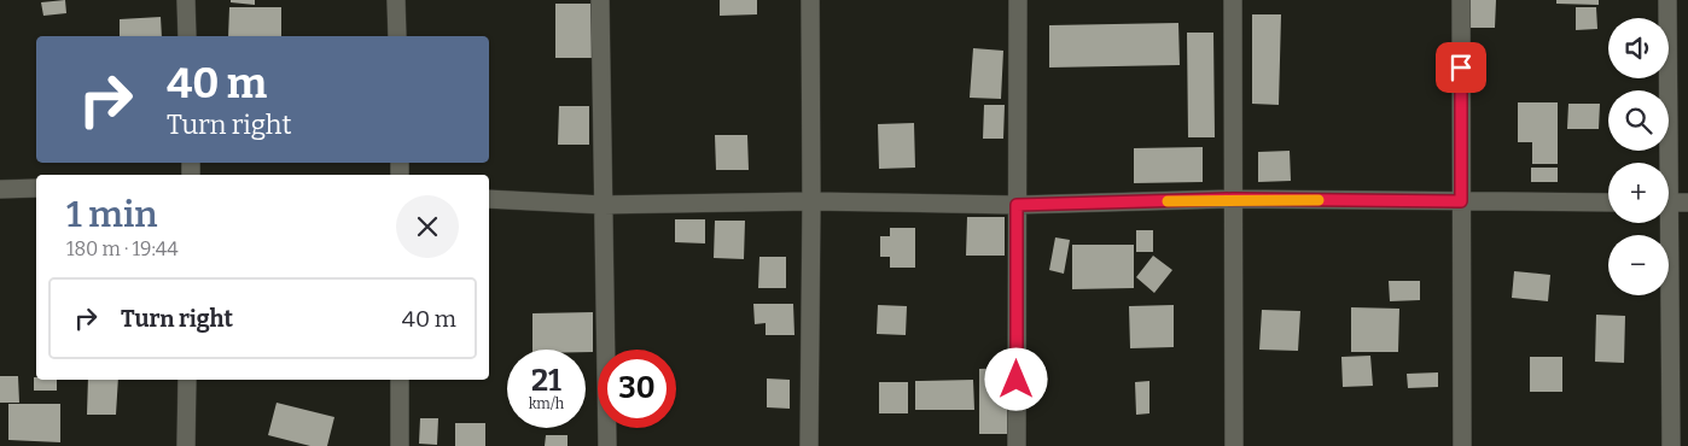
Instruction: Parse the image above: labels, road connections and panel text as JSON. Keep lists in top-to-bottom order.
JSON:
{
  "page": {
    "map_buttons": ["+", "−"],
    "turn": ["40 m", "Turn right"],
    "heading": ["1 min", "180 m · 19:44"],
    "list": [
      {
        "name": "Turn right",
        "value": "40 m"
      }
    ],
    "speed": "21 km/h",
    "limit": "30"
  }
}
